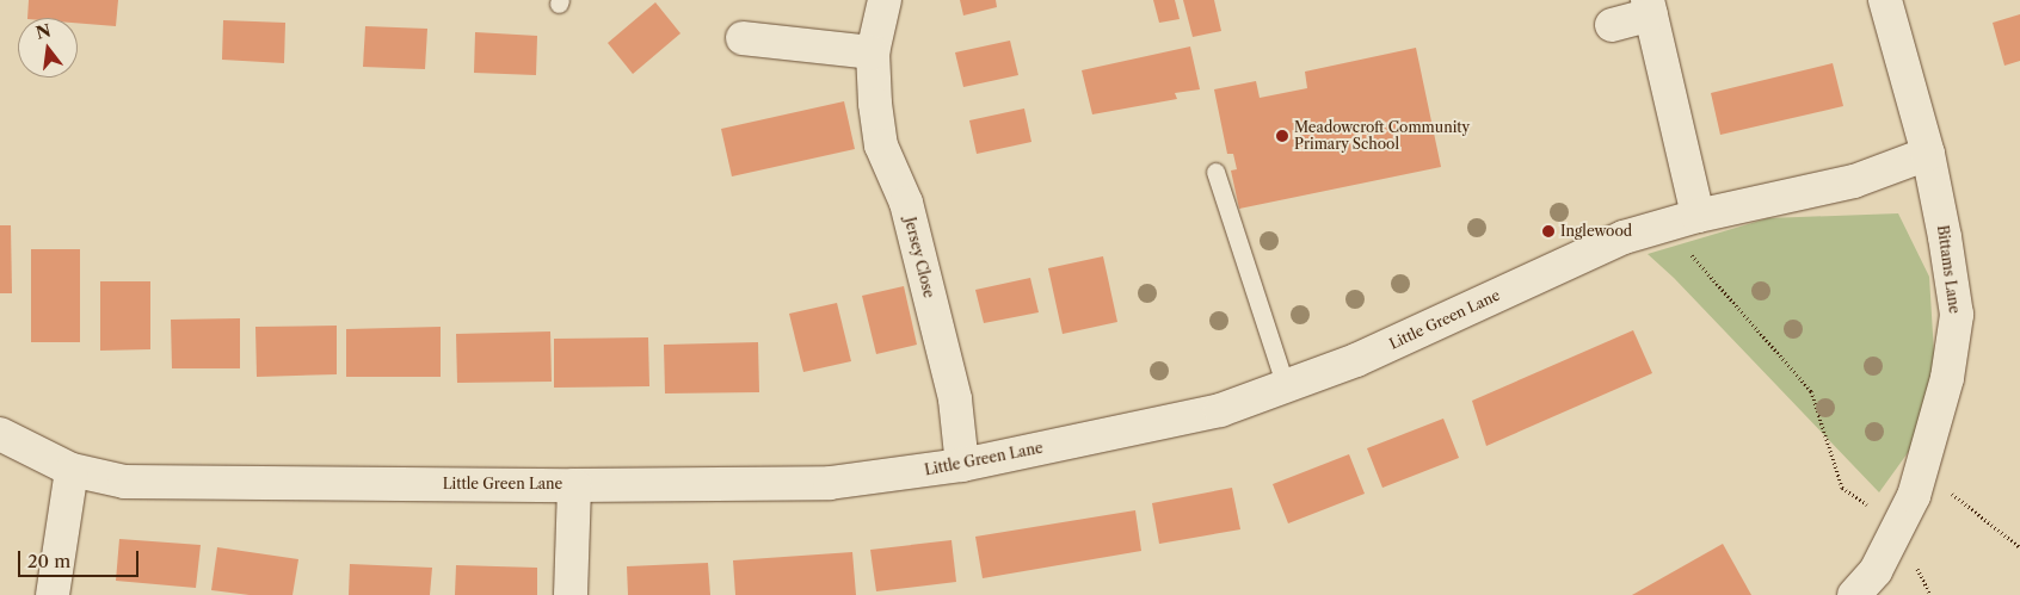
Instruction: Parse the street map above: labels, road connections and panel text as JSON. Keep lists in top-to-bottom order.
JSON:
{
  "streets": {
    "street": ["Jersey Close", "Bittams Lane", "Little Green Lane"]
  },
  "crossings": [
    ["Jersey Close", "Little Green Lane"],
    ["Bittams Lane", "Little Green Lane"]
  ],
  "places": ["Meadowcroft Community Primary School", "Inglewood"],
  "scale_bar": "20 m",
  "north": "top"
}
